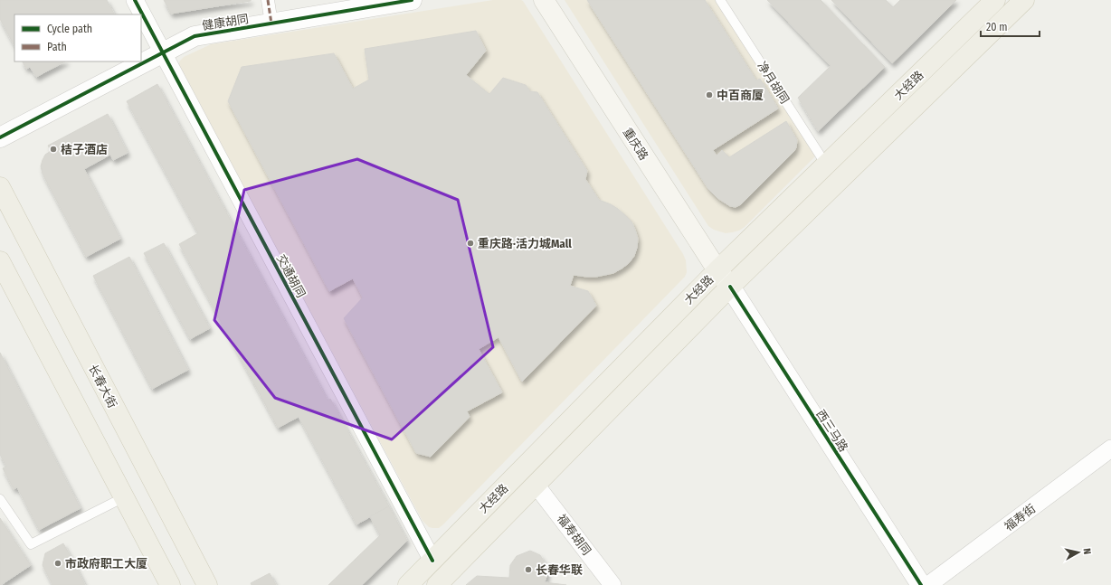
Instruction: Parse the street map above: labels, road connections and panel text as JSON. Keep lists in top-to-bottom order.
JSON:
{
  "streets": {
    "main road": ["大经路", "重庆路", "长春大街"],
    "street": [
      "健康胡同",
      "交通胡同",
      "西三马路",
      "福寿街",
      "福寿胡同"
    ],
    "lane": ["净月胡同"]
  },
  "crossings": [
    ["健康胡同", "交通胡同"],
    ["净月胡同", "大经路"],
    ["大经路", "重庆路"],
    ["大经路", "交通胡同"],
    ["大经路", "西三马路"],
    ["大经路", "福寿胡同"],
    ["重庆路", "西三马路"]
  ],
  "places": [
    "中百商厦",
    "桔子酒店",
    "重庆路·活力城Mall",
    "市政府职工大厦",
    "长春华联"
  ],
  "legend": ["Cycle path", "Path"],
  "scale_bar": "20 m",
  "north": "right"
}
